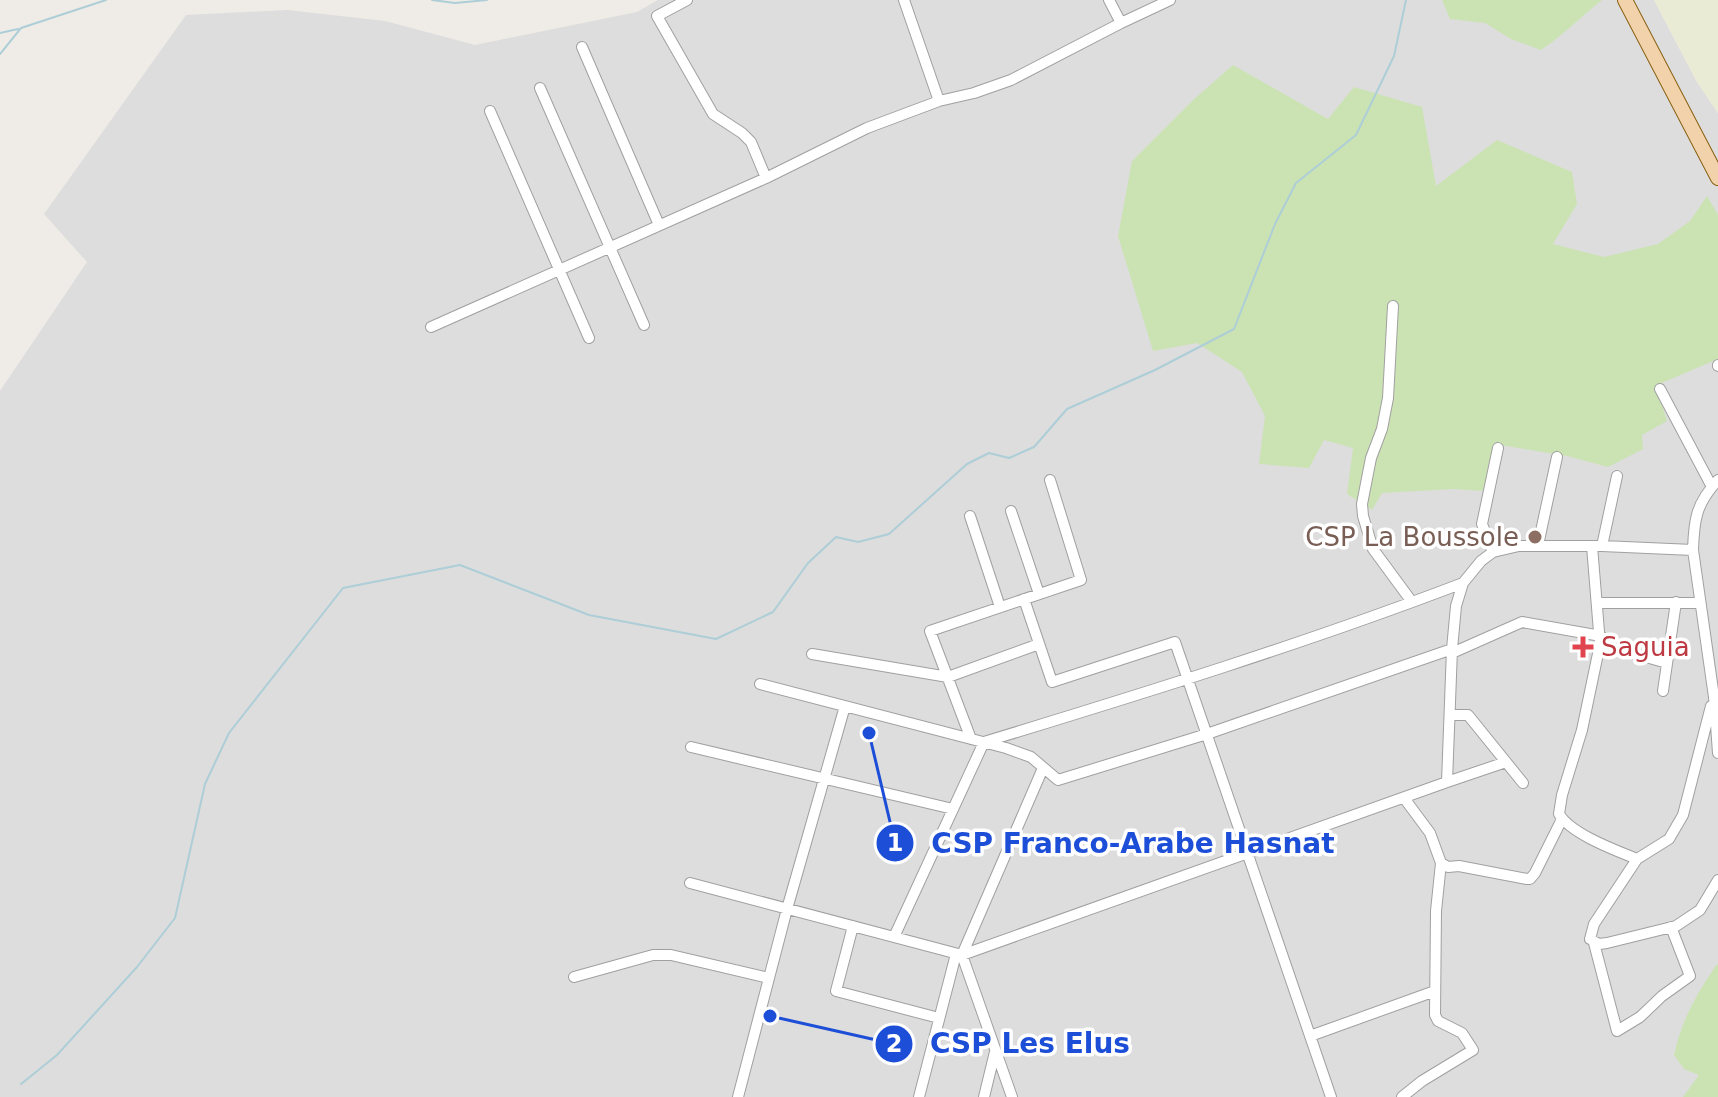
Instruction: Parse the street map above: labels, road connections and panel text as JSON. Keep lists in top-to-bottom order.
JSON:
{
  "places": {
    "other": ["CSP La Boussole", "CSP Franco-Arabe Hasnat", "CSP Les Elus"],
    "health": ["Saguia"]
  }
}
